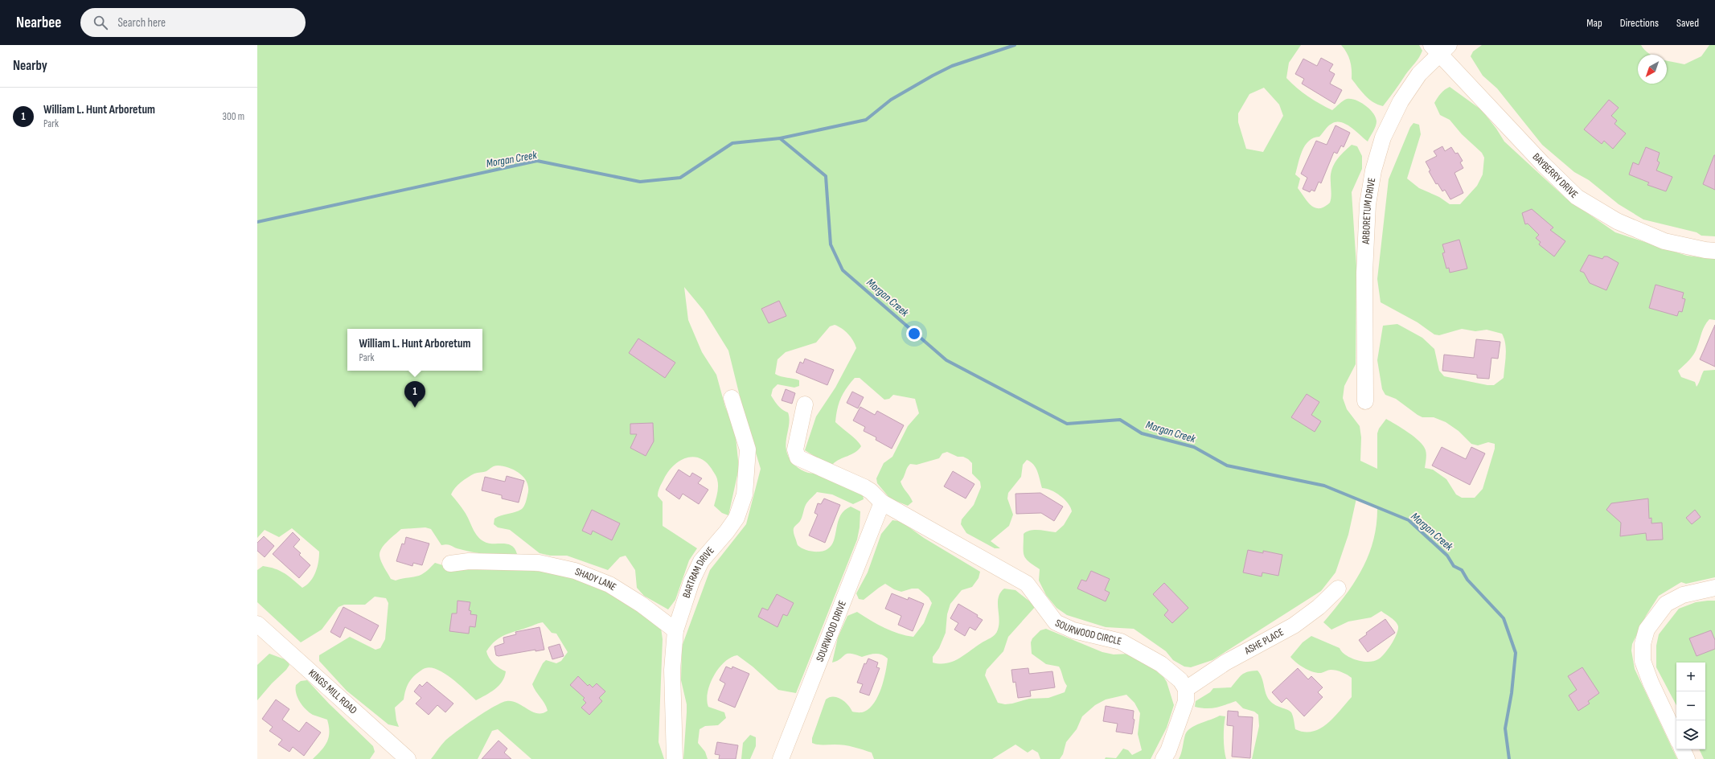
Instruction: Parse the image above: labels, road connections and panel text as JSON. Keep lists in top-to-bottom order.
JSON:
{
  "streets": {
    "street": [
      "BAYBERRY DRIVE",
      "ARBORETUM DRIVE",
      "BARTRAM DRIVE",
      "SHADY LANE",
      "SOURWOOD DRIVE",
      "SOURWOOD CIRCLE",
      "ASHE PLACE",
      "KINGS MILL ROAD"
    ]
  },
  "crossings": [
    ["BAYBERRY DRIVE", "ARBORETUM DRIVE"],
    ["BARTRAM DRIVE", "SHADY LANE"],
    ["SOURWOOD DRIVE", "SOURWOOD CIRCLE"],
    ["SOURWOOD CIRCLE", "ASHE PLACE"]
  ],
  "water": ["Morgan Creek"],
  "north": "bottom left",
  "page": {
    "header": "Nearbee",
    "search": "Search here",
    "nav": ["Map", "Directions", "Saved"],
    "heading": "Nearby",
    "list": [
      {
        "mark": "1",
        "name": "William L. Hunt Arboretum",
        "note": "Park",
        "value": "300 m"
      }
    ],
    "popup": ["William L. Hunt Arboretum", "Park"],
    "pins": "1",
    "map_buttons": ["+", "−"]
  }
}
